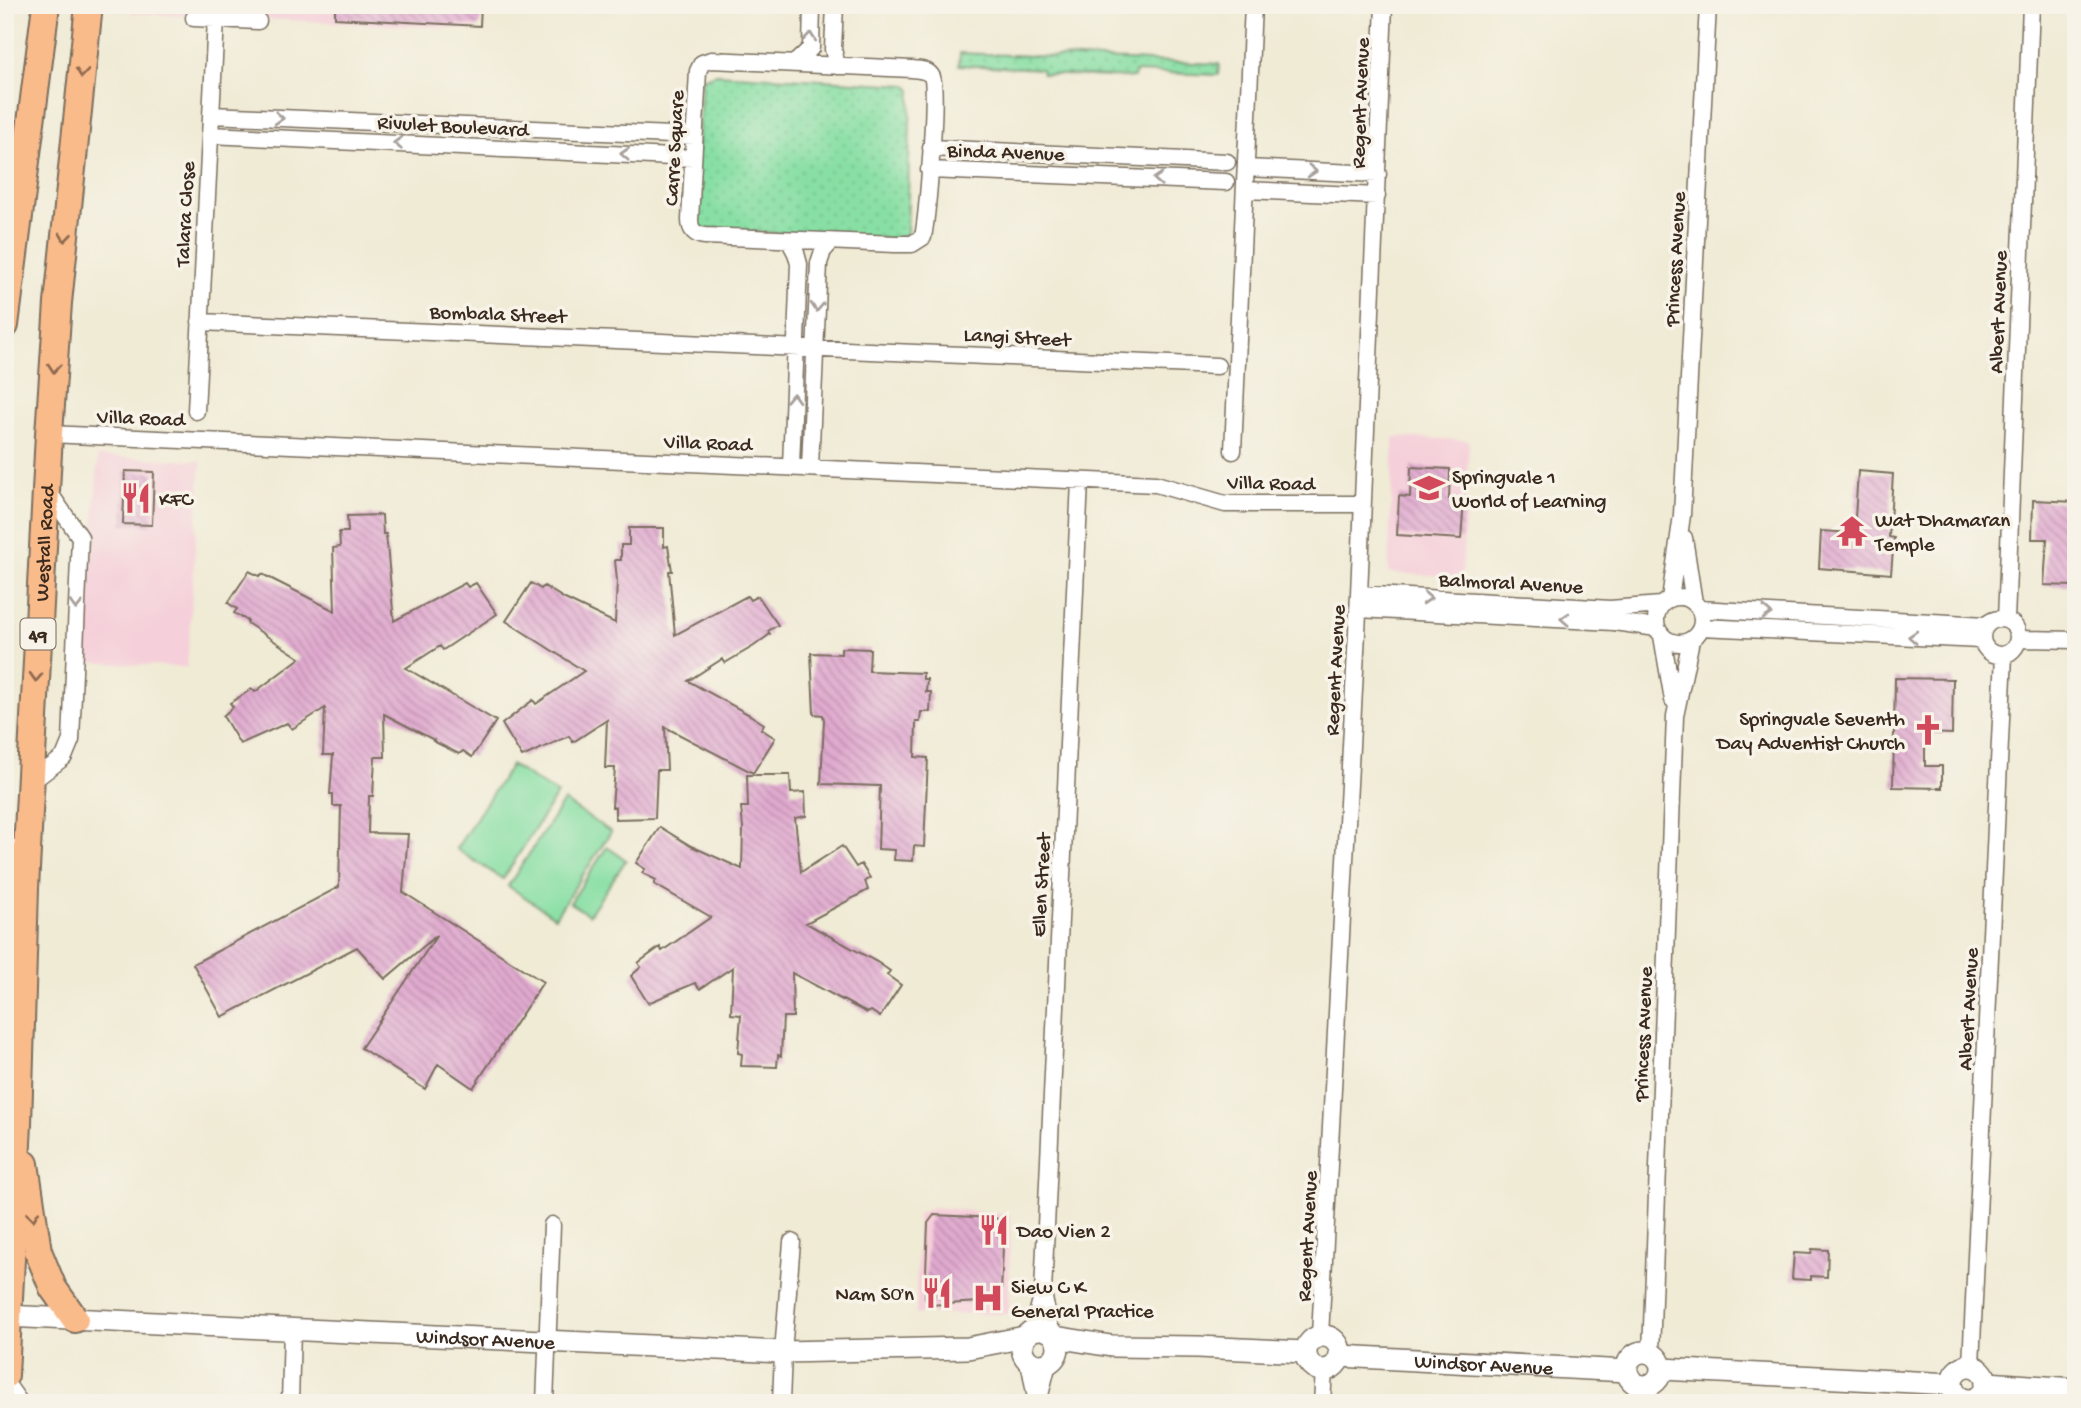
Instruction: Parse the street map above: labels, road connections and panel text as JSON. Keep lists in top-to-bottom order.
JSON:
{
  "streets": {
    "main road": ["Westall Road", "49"],
    "street": [
      "Regent Avenue",
      "Rivulet Boulevard",
      "Carre Square",
      "Binda Avenue",
      "Talara Close",
      "Princess Avenue",
      "Albert Avenue",
      "Bombala Street",
      "Langi Street",
      "Villa Road",
      "Balmoral Avenue",
      "Ellen Street",
      "Windsor Avenue"
    ]
  },
  "crossings": [
    ["Regent Avenue", "Villa Road"],
    ["Regent Avenue", "Balmoral Avenue"],
    ["Regent Avenue", "Windsor Avenue"],
    ["Rivulet Boulevard", "Carre Square"],
    ["Rivulet Boulevard", "Talara Close"],
    ["Carre Square", "Binda Avenue"],
    ["Talara Close", "Bombala Street"],
    ["Princess Avenue", "Balmoral Avenue"],
    ["Bombala Street", "Langi Street"],
    ["Villa Road", "Westall Road"],
    ["Villa Road", "Ellen Street"],
    ["Westall Road", "Windsor Avenue"],
    ["Ellen Street", "Windsor Avenue"]
  ],
  "places": {
    "school or university": ["Springvale 1 World of Learning"],
    "restaurant": ["KFC", "Dao Vien 2", "Nam Sơn"],
    "temple": ["Wat Dhamaran Temple"],
    "church": ["Springvale Seventh Day Adventist Church"],
    "hospital": ["Siew C K General Practice"]
  }
}
